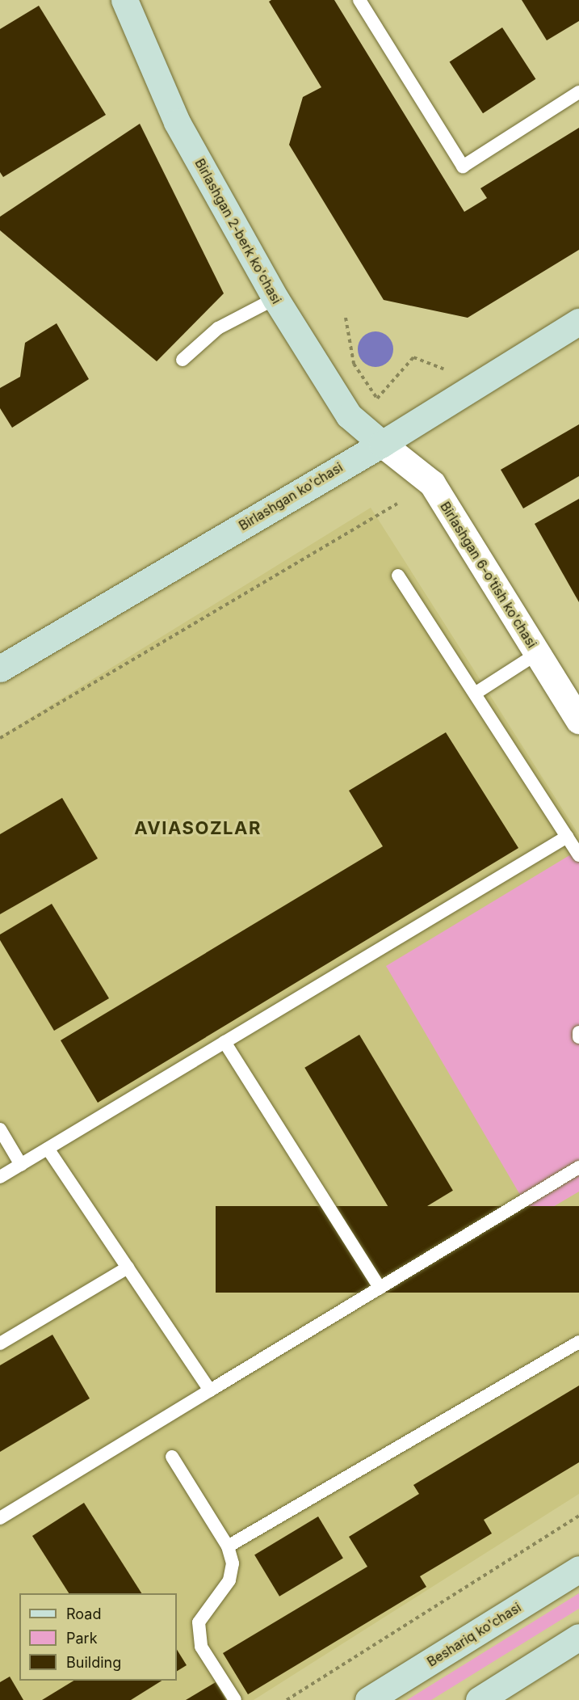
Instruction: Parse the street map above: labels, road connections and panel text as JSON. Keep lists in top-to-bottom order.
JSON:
{
  "streets": {
    "main road": ["Birlashgan 2-berk ko'chasi", "Birlashgan ko'chasi", "Beshariq ko'chasi"],
    "street": ["Birlashgan 6-o'tish ko'chasi"]
  },
  "crossings": [
    ["Birlashgan 2-berk ko'chasi", "Birlashgan ko'chasi"],
    ["Birlashgan 2-berk ko'chasi", "Birlashgan 6-o'tish ko'chasi"],
    ["Birlashgan ko'chasi", "Birlashgan 6-o'tish ko'chasi"]
  ],
  "districts": ["AVIASOZLAR"],
  "legend": ["Road", "Park", "Building"]
}
